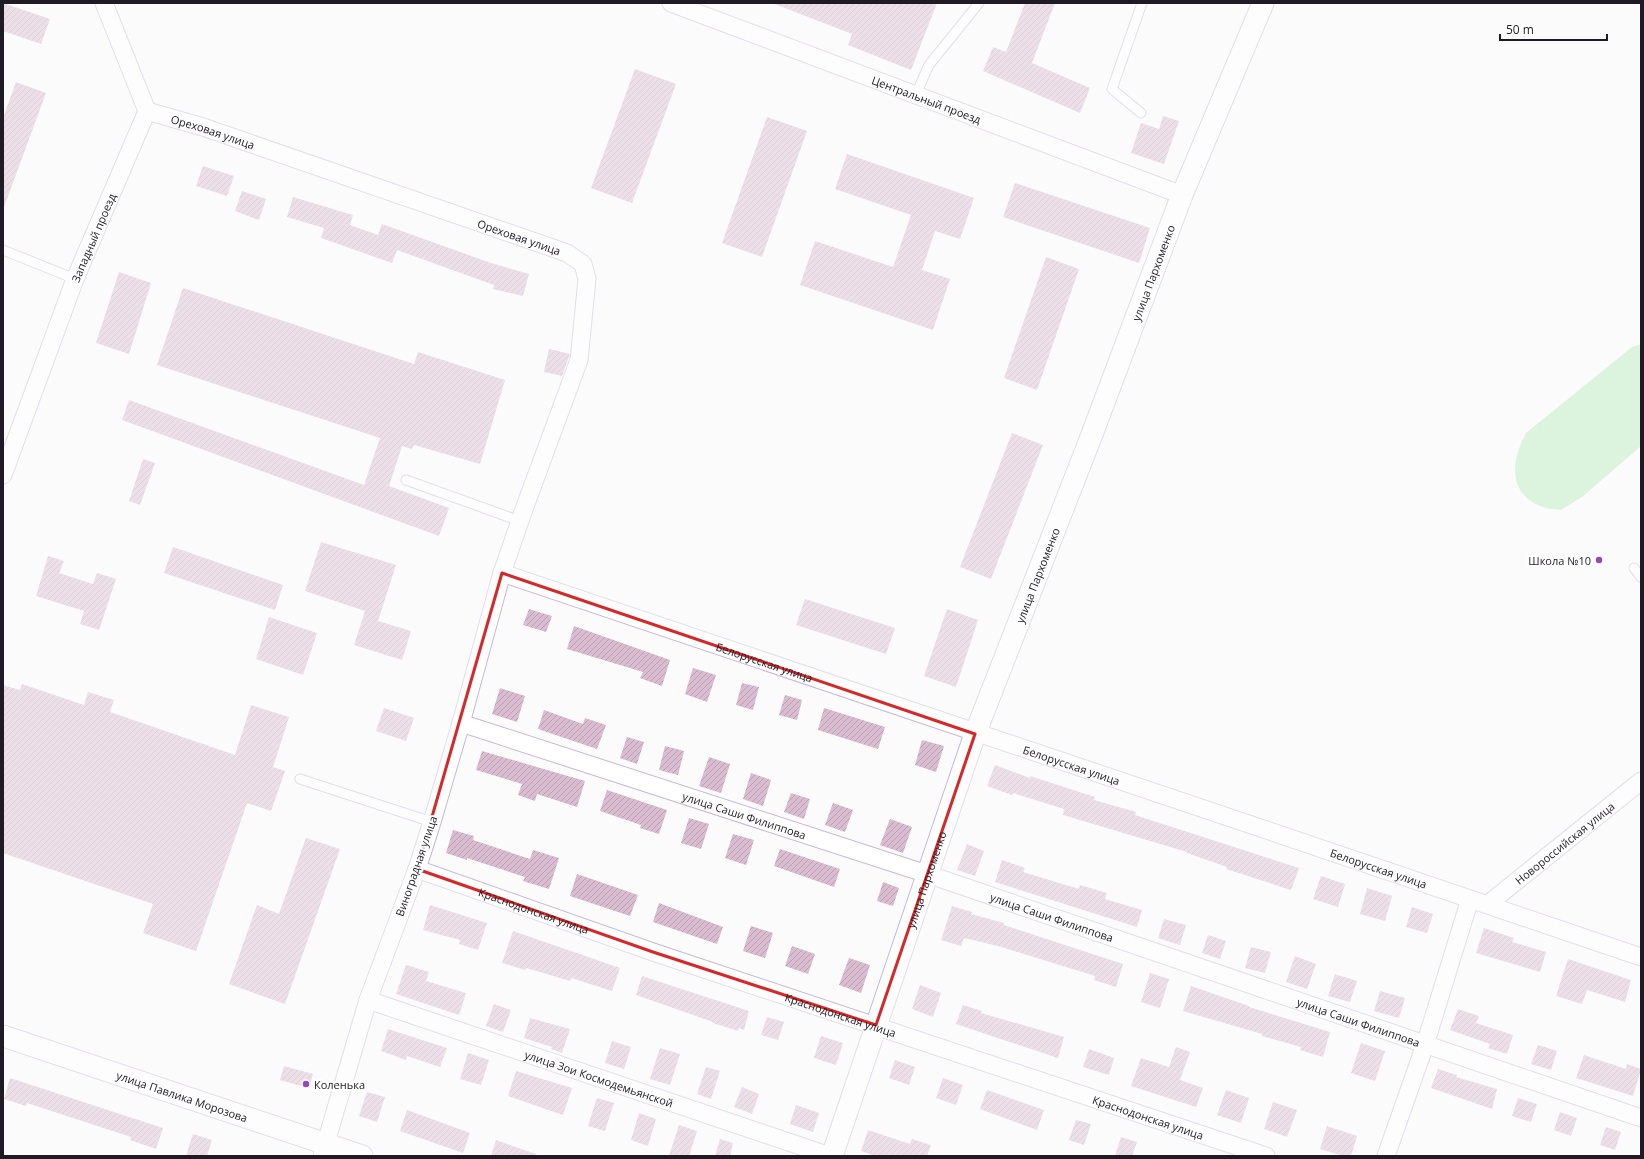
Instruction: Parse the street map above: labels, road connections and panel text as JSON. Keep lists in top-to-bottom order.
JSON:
{
  "streets": {
    "street": [
      "Центральный проезд",
      "Ореховая улица",
      "Западный проезд",
      "улица Пархоменко",
      "Белорусская улица",
      "улица Саши Филиппова",
      "Новороссийская улица",
      "Виноградная улица",
      "Краснодонская улица",
      "улица Зои Космодемьянской",
      "улица Павлика Морозова"
    ]
  },
  "crossings": [
    ["Центральный проезд", "улица Пархоменко"],
    ["Ореховая улица", "Западный проезд"],
    ["Ореховая улица", "Белорусская улица"],
    ["Ореховая улица", "Виноградная улица"],
    ["улица Пархоменко", "Белорусская улица"],
    ["улица Пархоменко", "улица Саши Филиппова"],
    ["улица Пархоменко", "Краснодонская улица"],
    ["улица Пархоменко", "улица Зои Космодемьянской"],
    ["Белорусская улица", "Новороссийская улица"],
    ["Белорусская улица", "Виноградная улица"],
    ["улица Саши Филиппова", "Виноградная улица"],
    ["Виноградная улица", "Краснодонская улица"],
    ["Виноградная улица", "улица Зои Космодемьянской"],
    ["Виноградная улица", "улица Павлика Морозова"]
  ],
  "places": ["Школа №10", "Коленька"],
  "scale_bar": "50 m"
}
